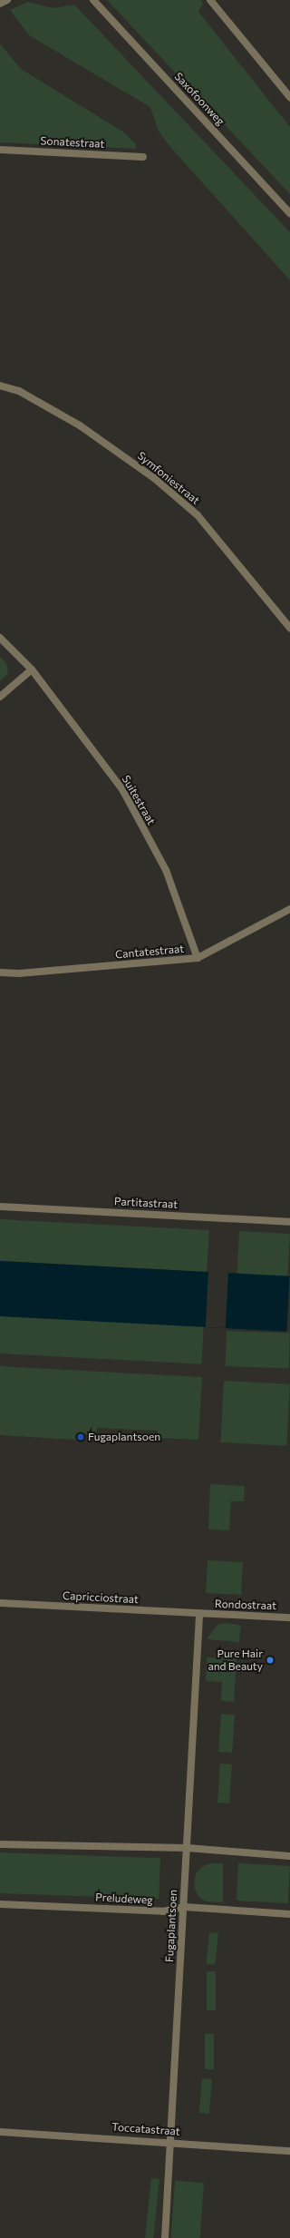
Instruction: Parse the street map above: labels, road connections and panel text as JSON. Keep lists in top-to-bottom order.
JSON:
{
  "streets": {
    "street": [
      "Saxofoonweg",
      "Sonatestraat",
      "Symfoniestraat",
      "Suitestraat",
      "Cantatestraat",
      "Partitastraat",
      "Capricciostraat",
      "Rondostraat",
      "Preludeweg",
      "Fugaplantsoen",
      "Toccatastraat"
    ]
  },
  "crossings": [
    ["Suitestraat", "Cantatestraat"],
    ["Capricciostraat", "Rondostraat"],
    ["Capricciostraat", "Fugaplantsoen"],
    ["Rondostraat", "Fugaplantsoen"],
    ["Preludeweg", "Fugaplantsoen"],
    ["Fugaplantsoen", "Toccatastraat"]
  ],
  "places": ["Fugaplantsoen", "Pure Hair and Beauty"]
}
